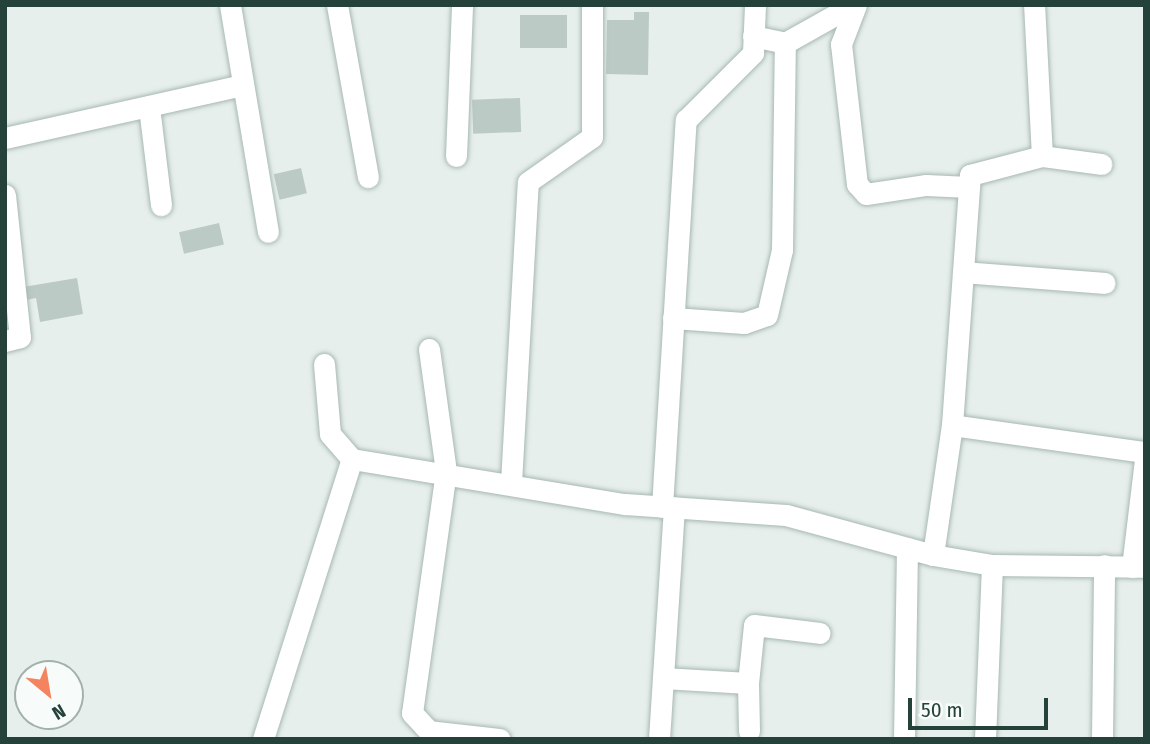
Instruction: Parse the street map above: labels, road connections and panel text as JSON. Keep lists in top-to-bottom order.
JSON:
{
  "scale_bar": "50 m",
  "north": "bottom right"
}
